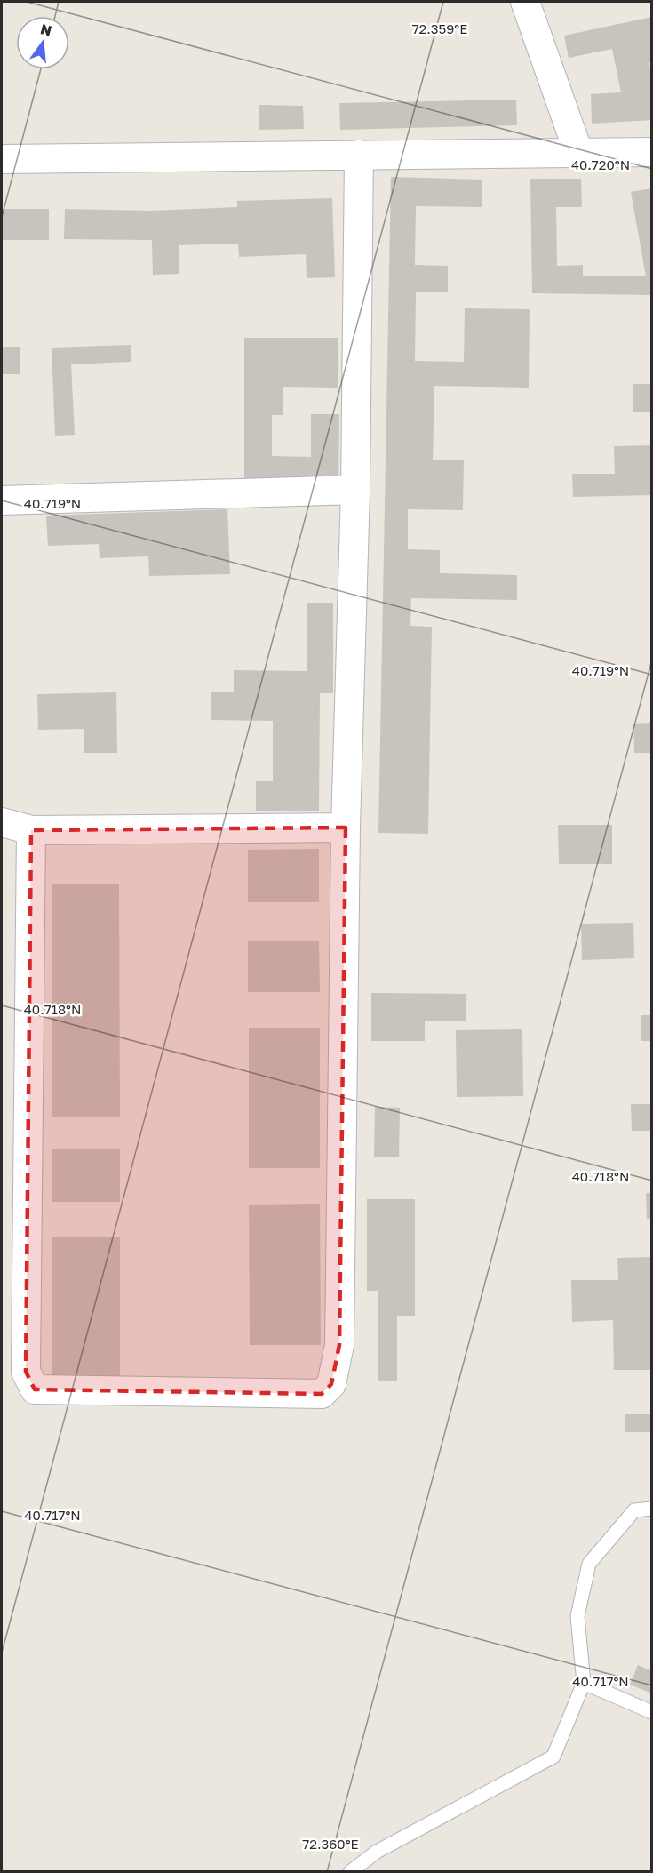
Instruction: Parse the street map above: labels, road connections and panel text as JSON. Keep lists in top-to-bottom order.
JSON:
{
  "north": "top",
  "coordinates": [
    "72.359°E",
    "40.720°N",
    "40.719°N",
    "40.718°N",
    "40.717°N",
    "72.360°E"
  ]
}
